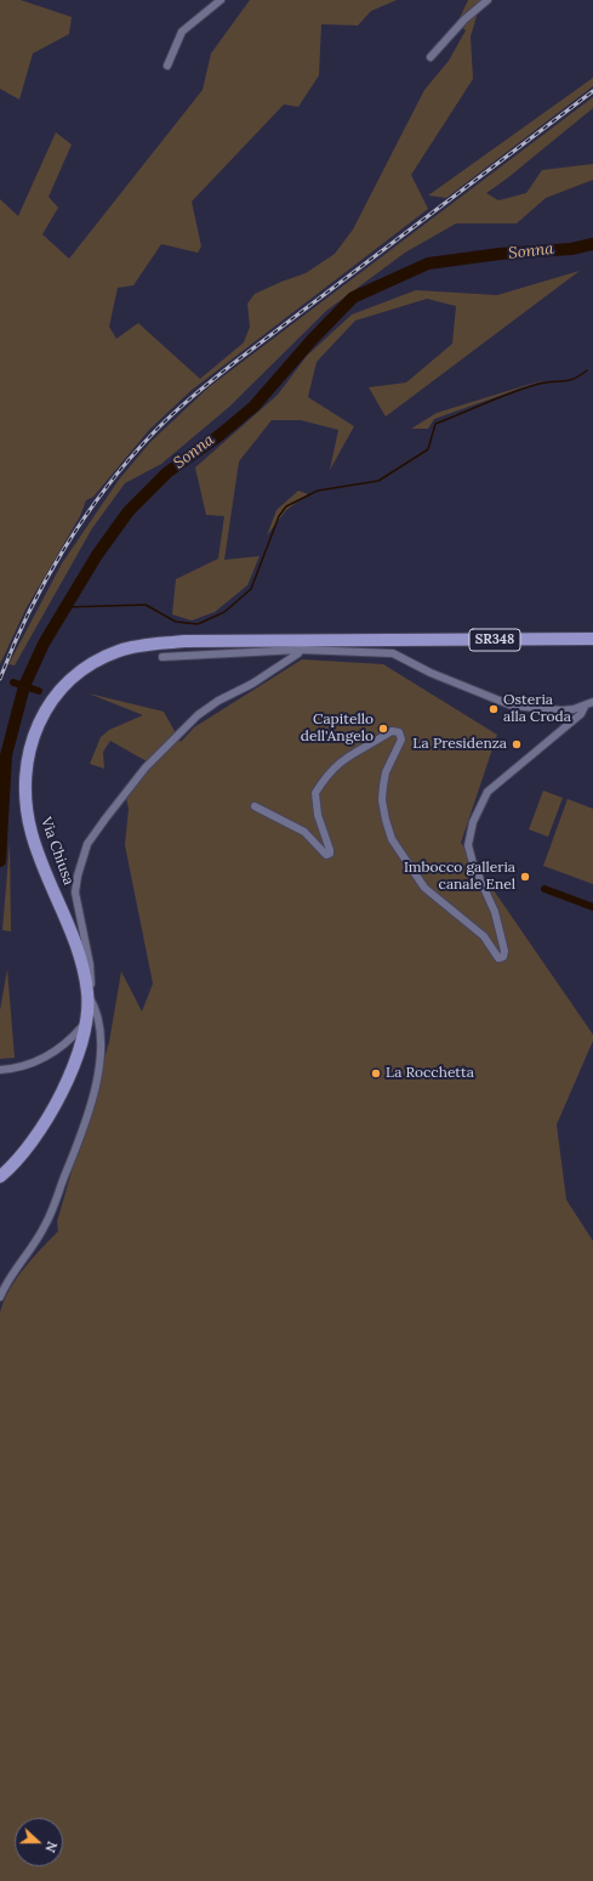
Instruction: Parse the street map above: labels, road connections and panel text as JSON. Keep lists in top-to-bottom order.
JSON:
{
  "streets": {
    "main road": ["SR348", "Via Chiusa"]
  },
  "water": ["Sonna"],
  "places": [
    "Osteria alla Croda",
    "Capitello dell'Angelo",
    "La Presidenza",
    "Imbocco galleria canale Enel",
    "La Rocchetta"
  ],
  "north": "right"
}
